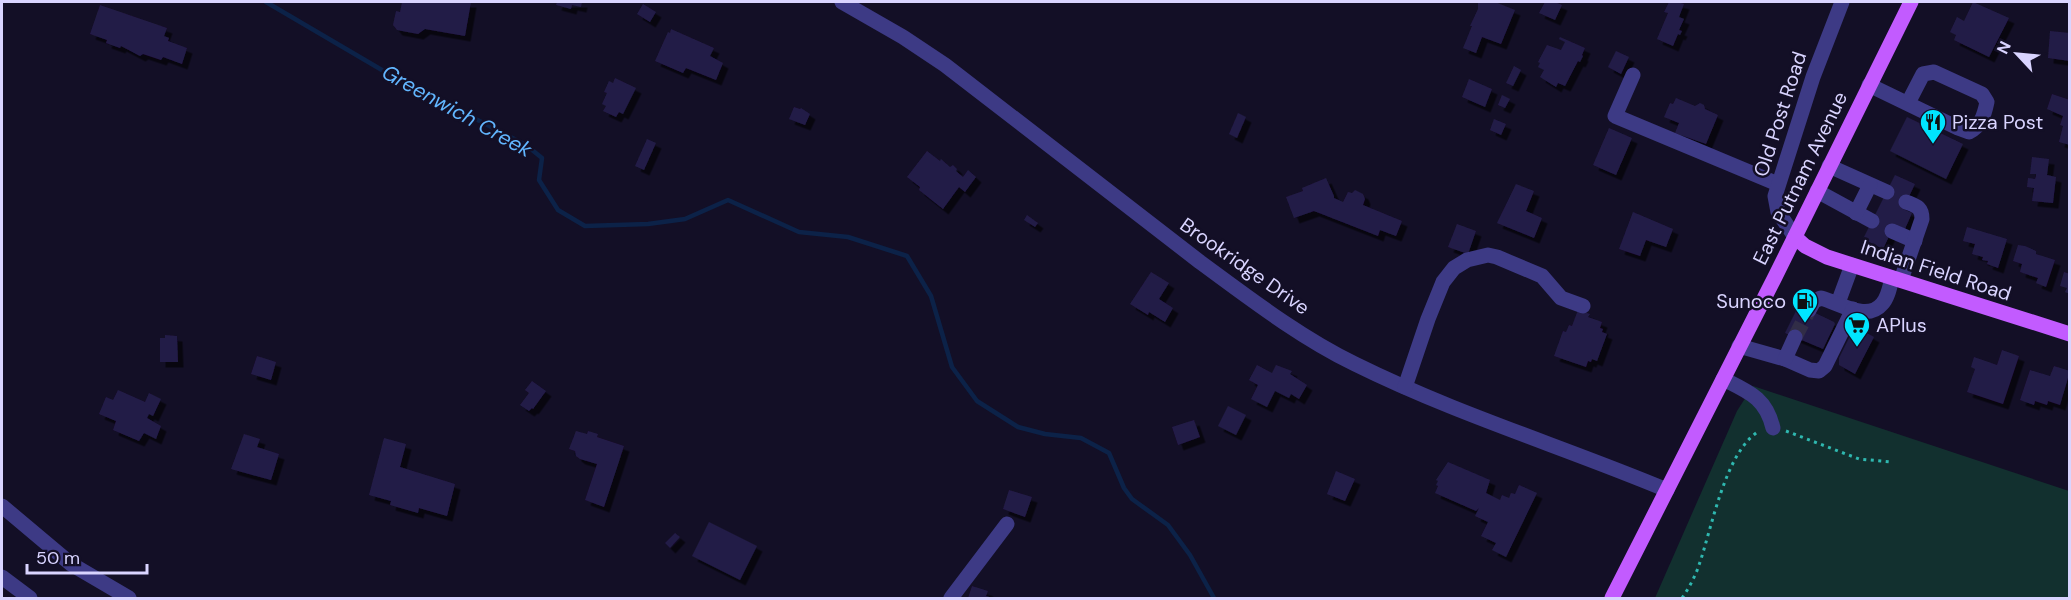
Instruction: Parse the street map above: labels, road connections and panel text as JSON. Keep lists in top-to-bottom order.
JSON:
{
  "streets": {
    "main road": ["East Putnam Avenue", "Indian Field Road"],
    "street": ["Old Post Road", "Brookridge Drive"]
  },
  "crossings": [
    ["Old Post Road", "East Putnam Avenue"],
    ["Old Post Road", "Indian Field Road"],
    ["East Putnam Avenue", "Brookridge Drive"],
    ["East Putnam Avenue", "Indian Field Road"]
  ],
  "water": ["Greenwich Creek"],
  "places": {
    "restaurant": ["Pizza Post"],
    "fuel station": ["Sunoco"],
    "supermarket": ["APlus"]
  },
  "scale_bar": "50 m",
  "north": "top left"
}
